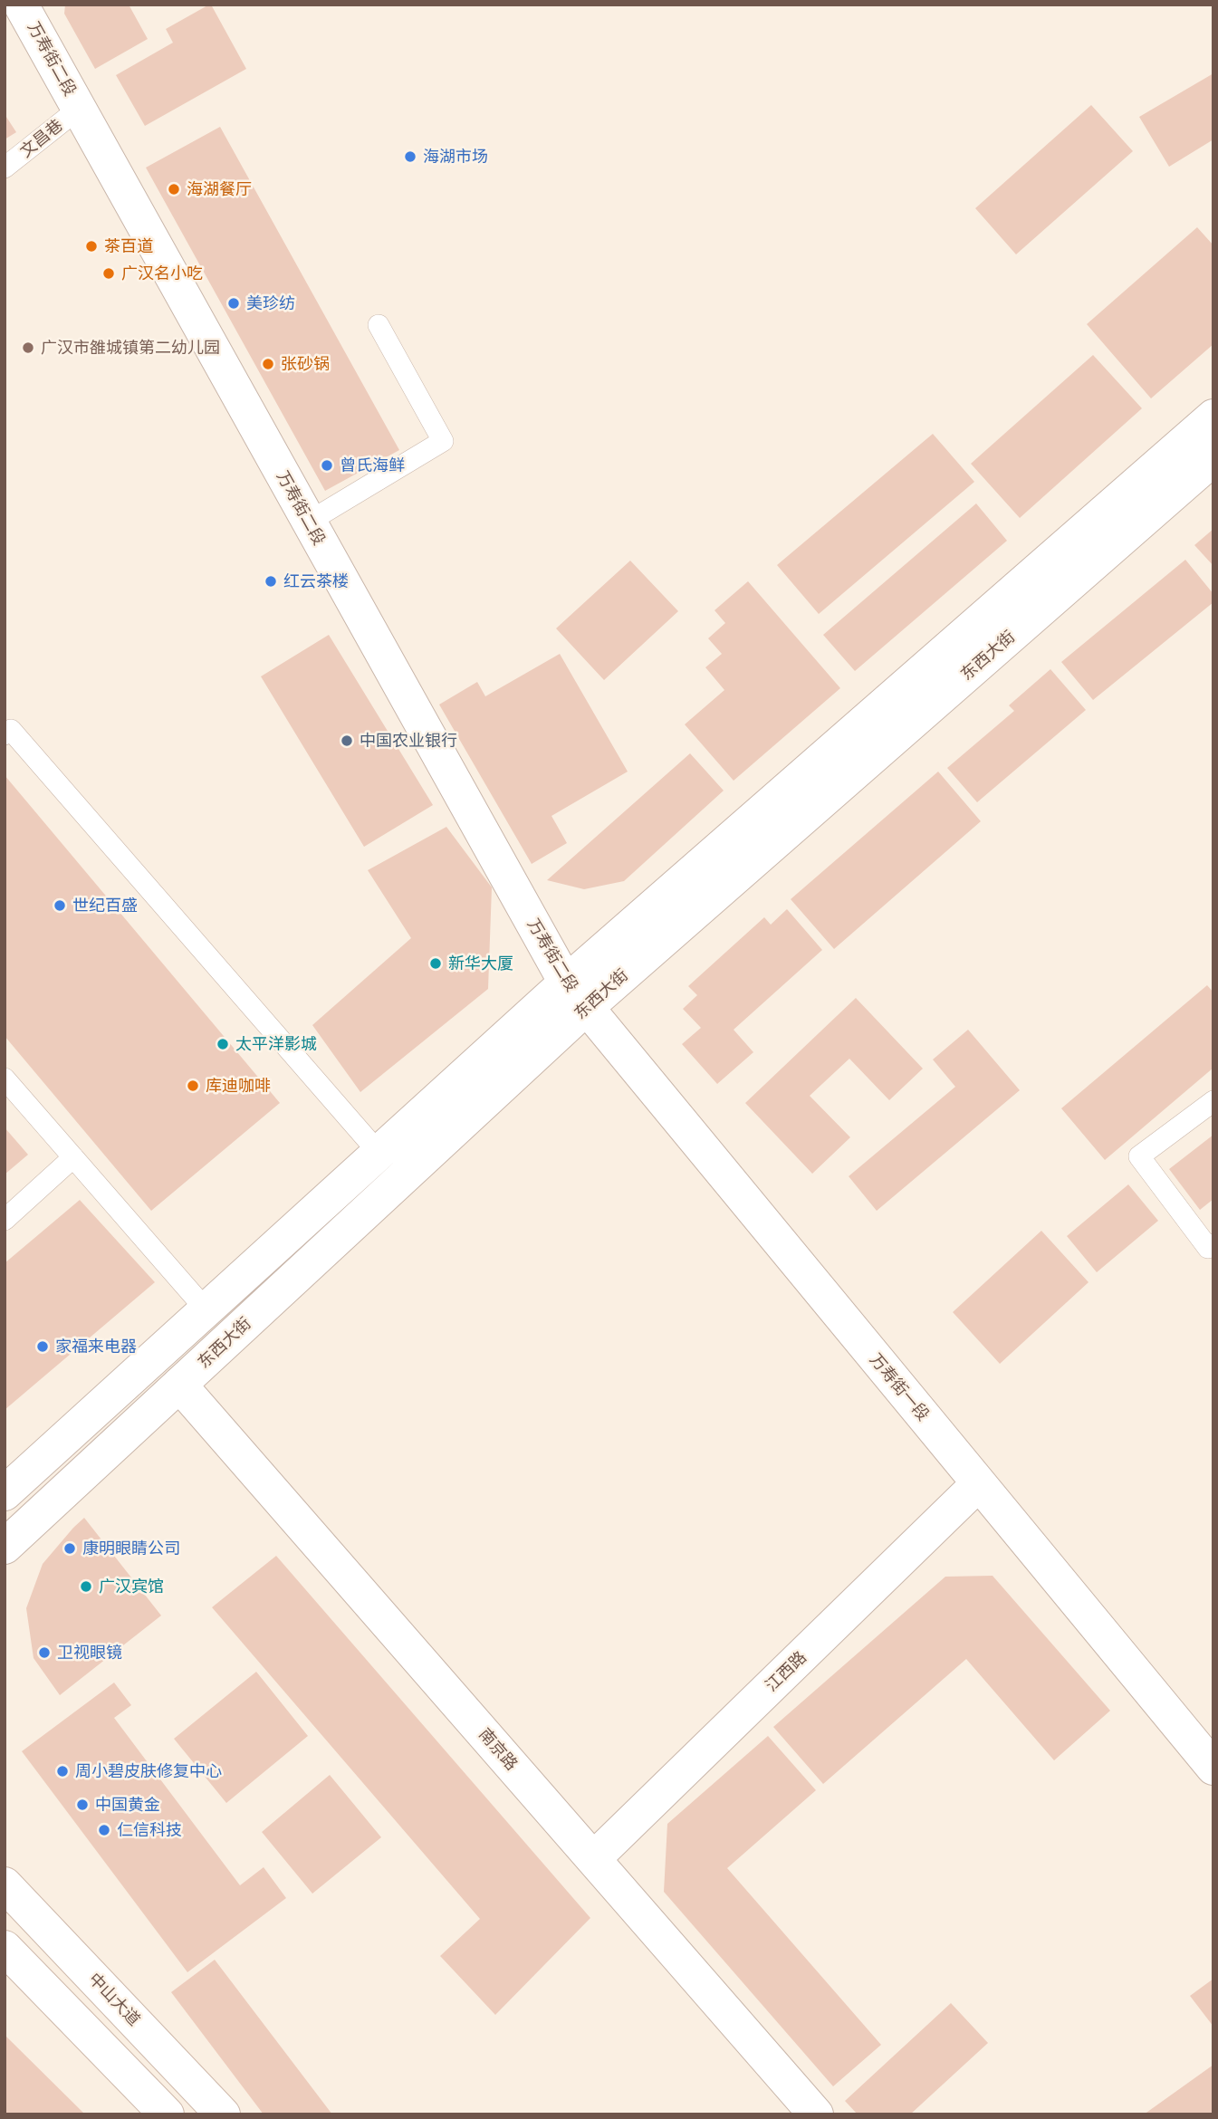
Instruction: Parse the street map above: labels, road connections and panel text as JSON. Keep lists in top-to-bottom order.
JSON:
{
  "streets": {
    "street": [
      "万寿街二段",
      "东西大街",
      "万寿街一段",
      "江西路",
      "南京路",
      "中山大道"
    ],
    "lane": ["文昌巷"]
  },
  "crossings": [
    ["万寿街二段", "文昌巷"],
    ["万寿街二段", "东西大街"],
    ["万寿街二段", "万寿街一段"],
    ["东西大街", "万寿街一段"],
    ["东西大街", "南京路"],
    ["万寿街一段", "江西路"],
    ["江西路", "南京路"]
  ],
  "places": [
    "海湖市场",
    "海湖餐厅",
    "茶百道",
    "广汉名小吃",
    "美珍纺",
    "广汉市雒城镇第二幼儿园",
    "张砂锅",
    "曾氏海鲜",
    "红云茶楼",
    "中国农业银行",
    "世纪百盛",
    "新华大厦",
    "太平洋影城",
    "库迪咖啡",
    "家福来电器",
    "康明眼睛公司",
    "广汉宾馆",
    "卫视眼镜",
    "周小碧皮肤修复中心",
    "中国黄金",
    "仁信科技"
  ]
}
